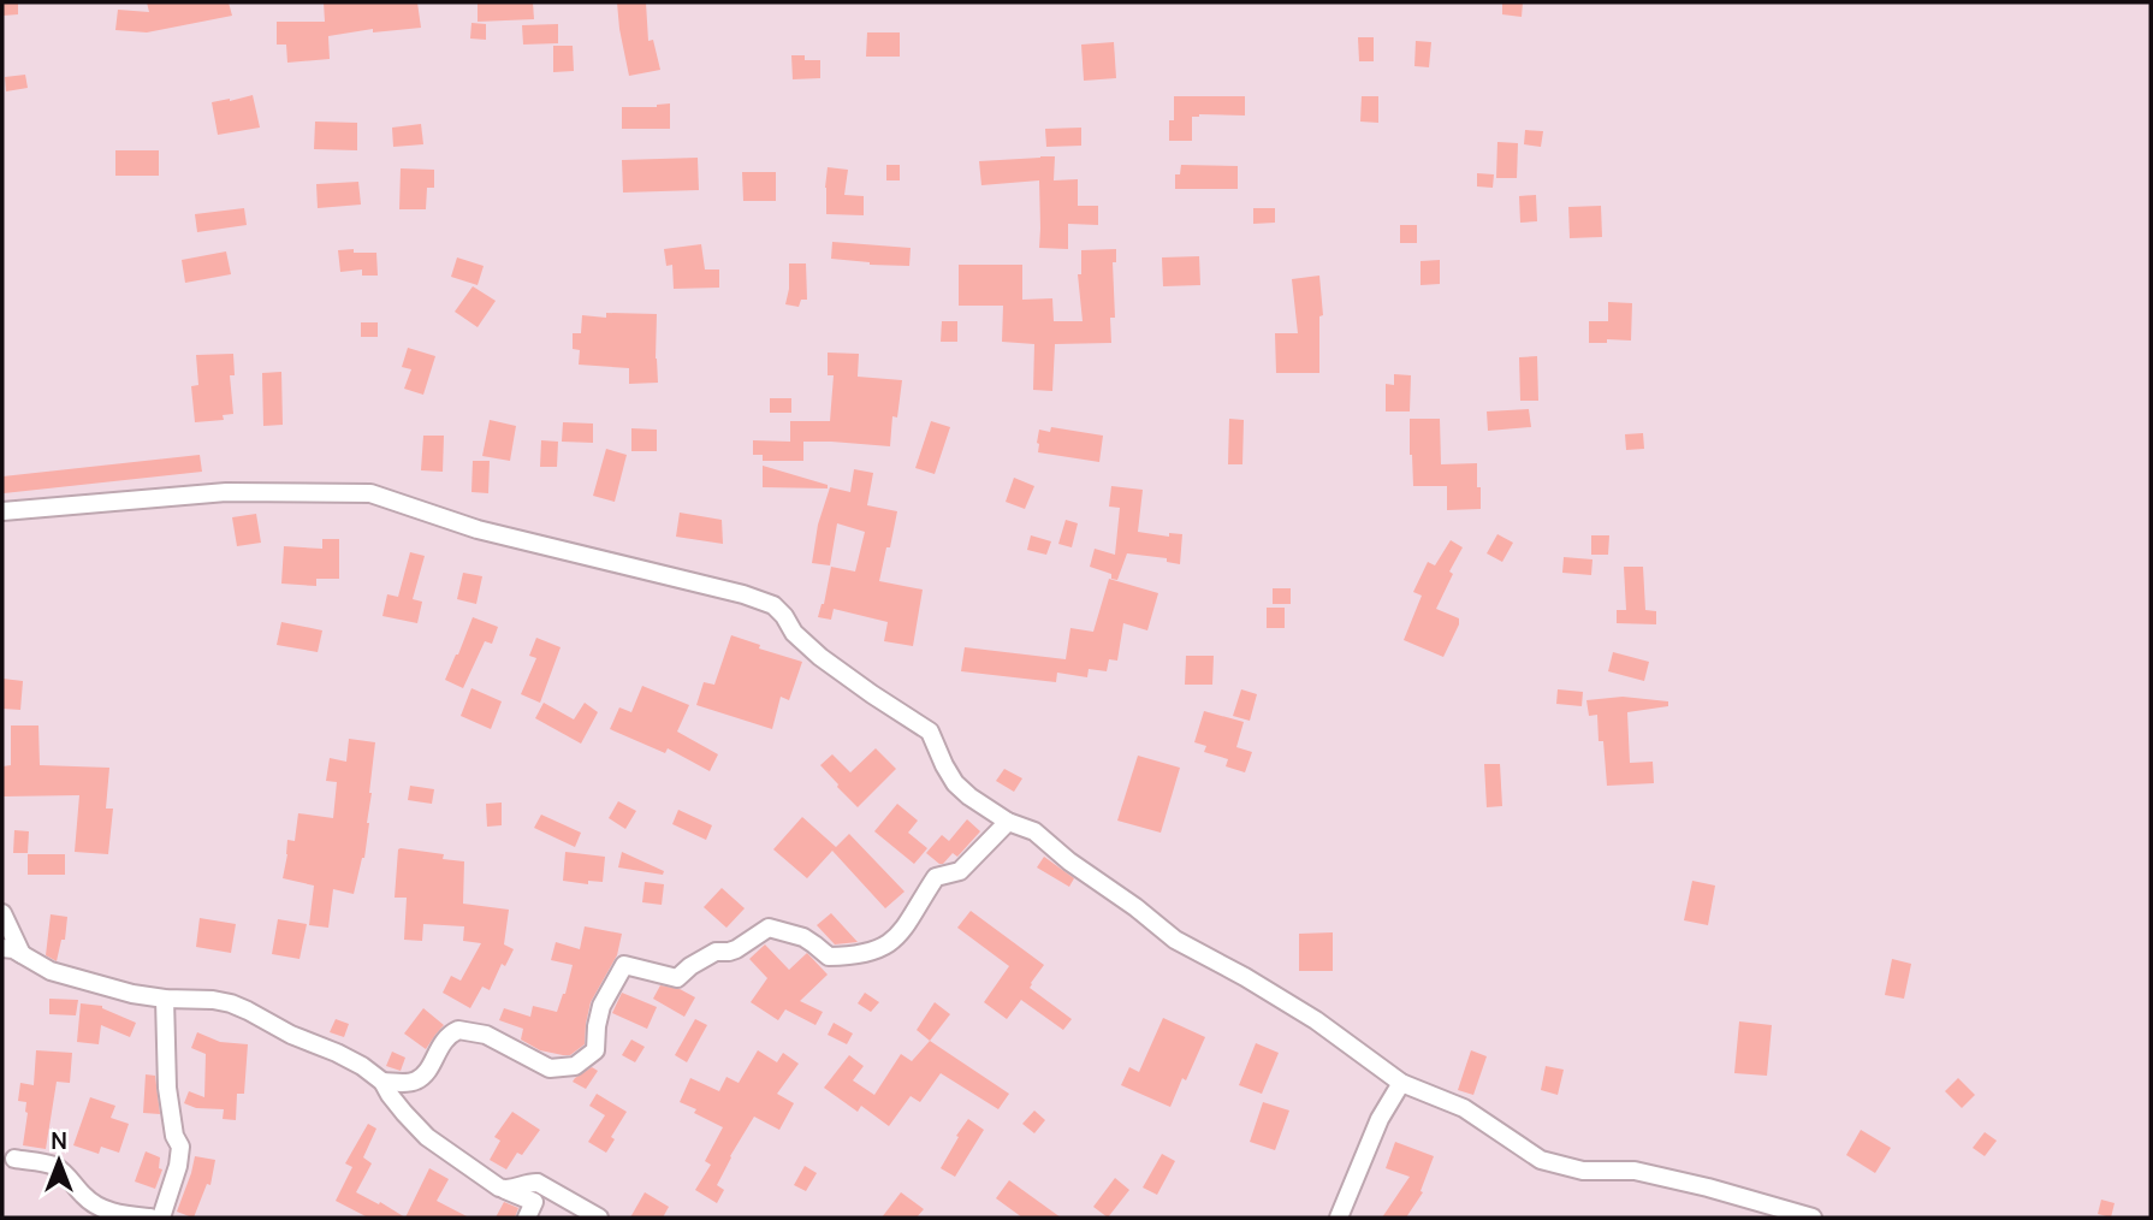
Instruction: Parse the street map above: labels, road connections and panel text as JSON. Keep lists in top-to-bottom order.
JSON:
{
  "north": "top"
}
